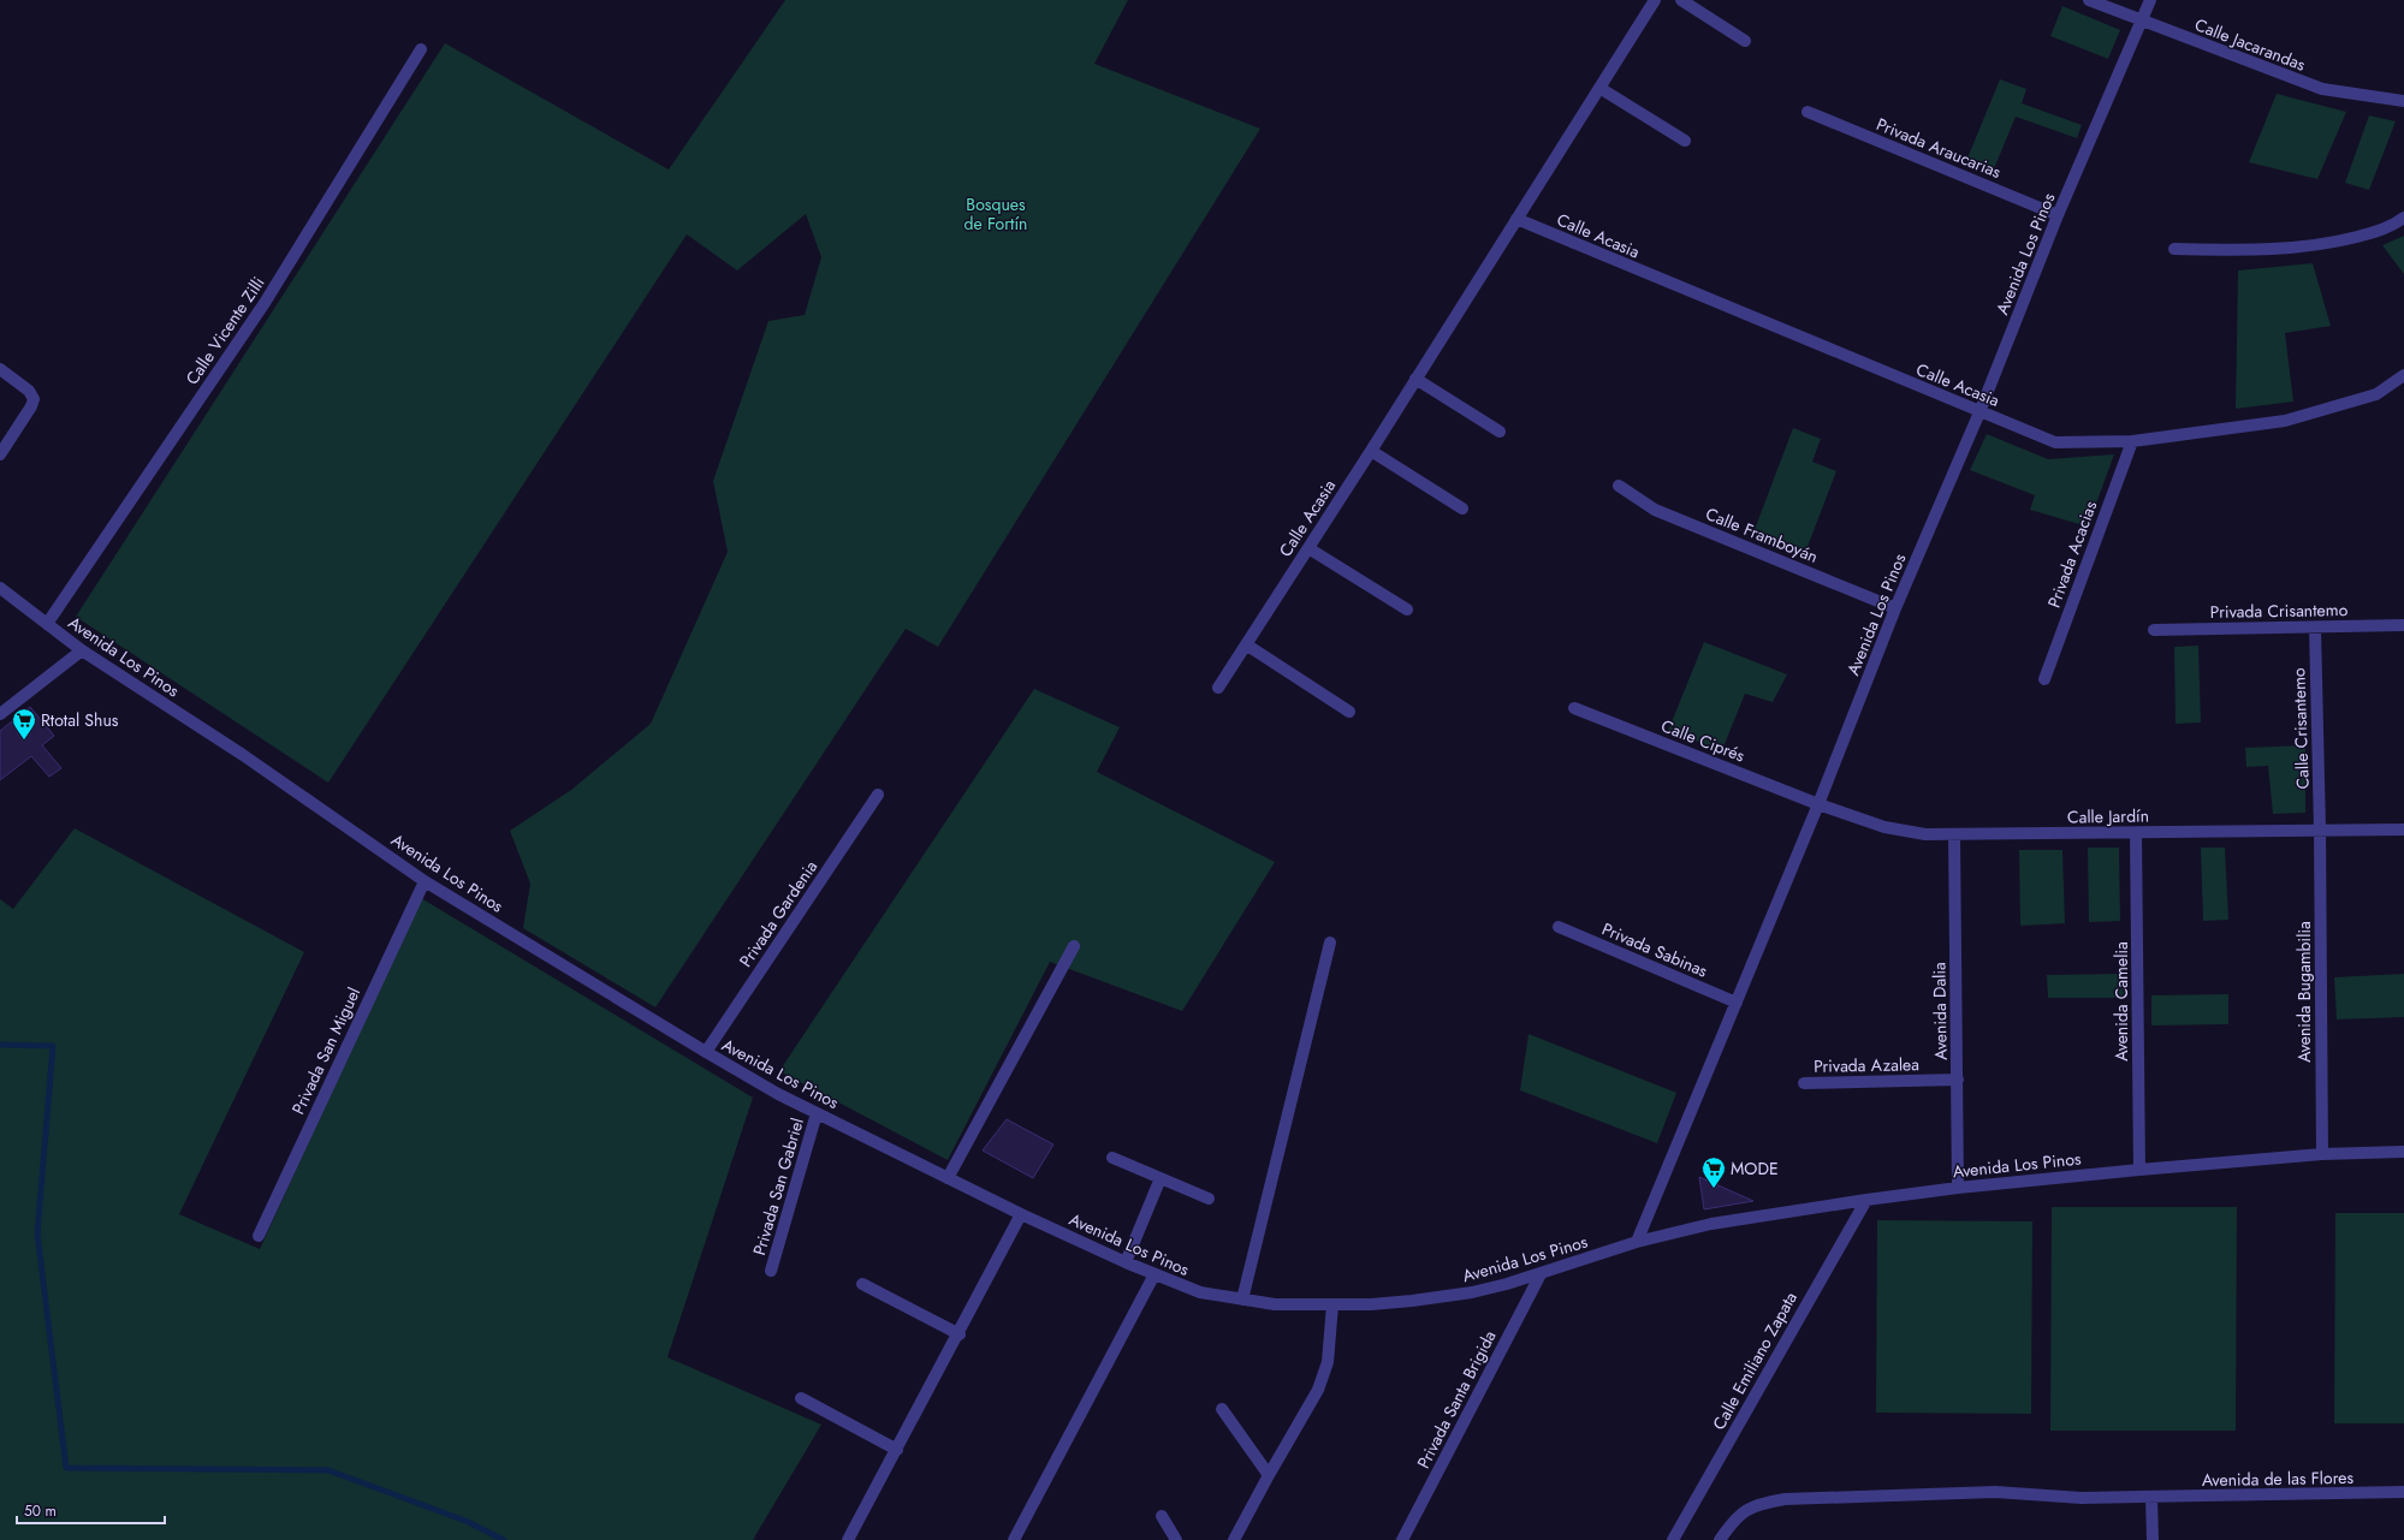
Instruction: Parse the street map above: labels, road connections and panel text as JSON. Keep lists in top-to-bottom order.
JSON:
{
  "streets": {
    "street": [
      "Calle Jacarandas",
      "Privada Araucarias",
      "Calle Acasia",
      "Avenida Los Pinos",
      "Calle Vicente Zilli",
      "Calle Framboyán",
      "Privada Acacias",
      "Privada Crisantemo",
      "Calle Crisantemo",
      "Calle Ciprés",
      "Calle Jardín",
      "Privada Gardenia",
      "Privada Sabinas",
      "Avenida Bugambilia",
      "Avenida Camelia",
      "Avenida Dalia",
      "Privada San Miguel",
      "Privada Azalea",
      "Privada San Gabriel",
      "Calle Emiliano Zapata",
      "Privada Santa Brigida",
      "Avenida de las Flores"
    ]
  },
  "crossings": [
    ["Calle Jacarandas", "Avenida Los Pinos"],
    ["Privada Araucarias", "Avenida Los Pinos"],
    ["Calle Acasia", "Avenida Los Pinos"],
    ["Calle Acasia", "Privada Acacias"],
    ["Avenida Los Pinos", "Calle Vicente Zilli"],
    ["Avenida Los Pinos", "Calle Framboyán"],
    ["Avenida Los Pinos", "Calle Ciprés"],
    ["Avenida Los Pinos", "Calle Jardín"],
    ["Avenida Los Pinos", "Privada Gardenia"],
    ["Avenida Los Pinos", "Privada Sabinas"],
    ["Avenida Los Pinos", "Avenida Bugambilia"],
    ["Avenida Los Pinos", "Avenida Camelia"],
    ["Avenida Los Pinos", "Avenida Dalia"],
    ["Avenida Los Pinos", "Privada San Miguel"],
    ["Avenida Los Pinos", "Privada San Gabriel"],
    ["Avenida Los Pinos", "Calle Emiliano Zapata"],
    ["Avenida Los Pinos", "Privada Santa Brigida"],
    ["Privada Crisantemo", "Calle Crisantemo"],
    ["Calle Crisantemo", "Calle Jardín"],
    ["Calle Crisantemo", "Avenida Bugambilia"],
    ["Calle Ciprés", "Calle Jardín"],
    ["Calle Jardín", "Avenida Bugambilia"],
    ["Calle Jardín", "Avenida Camelia"],
    ["Calle Jardín", "Avenida Dalia"],
    ["Avenida Dalia", "Privada Azalea"]
  ],
  "parks": ["Bosques de Fortín"],
  "places": {
    "supermarket": ["Rtotal Shus", "MODE"]
  },
  "scale_bar": "50 m"
}
